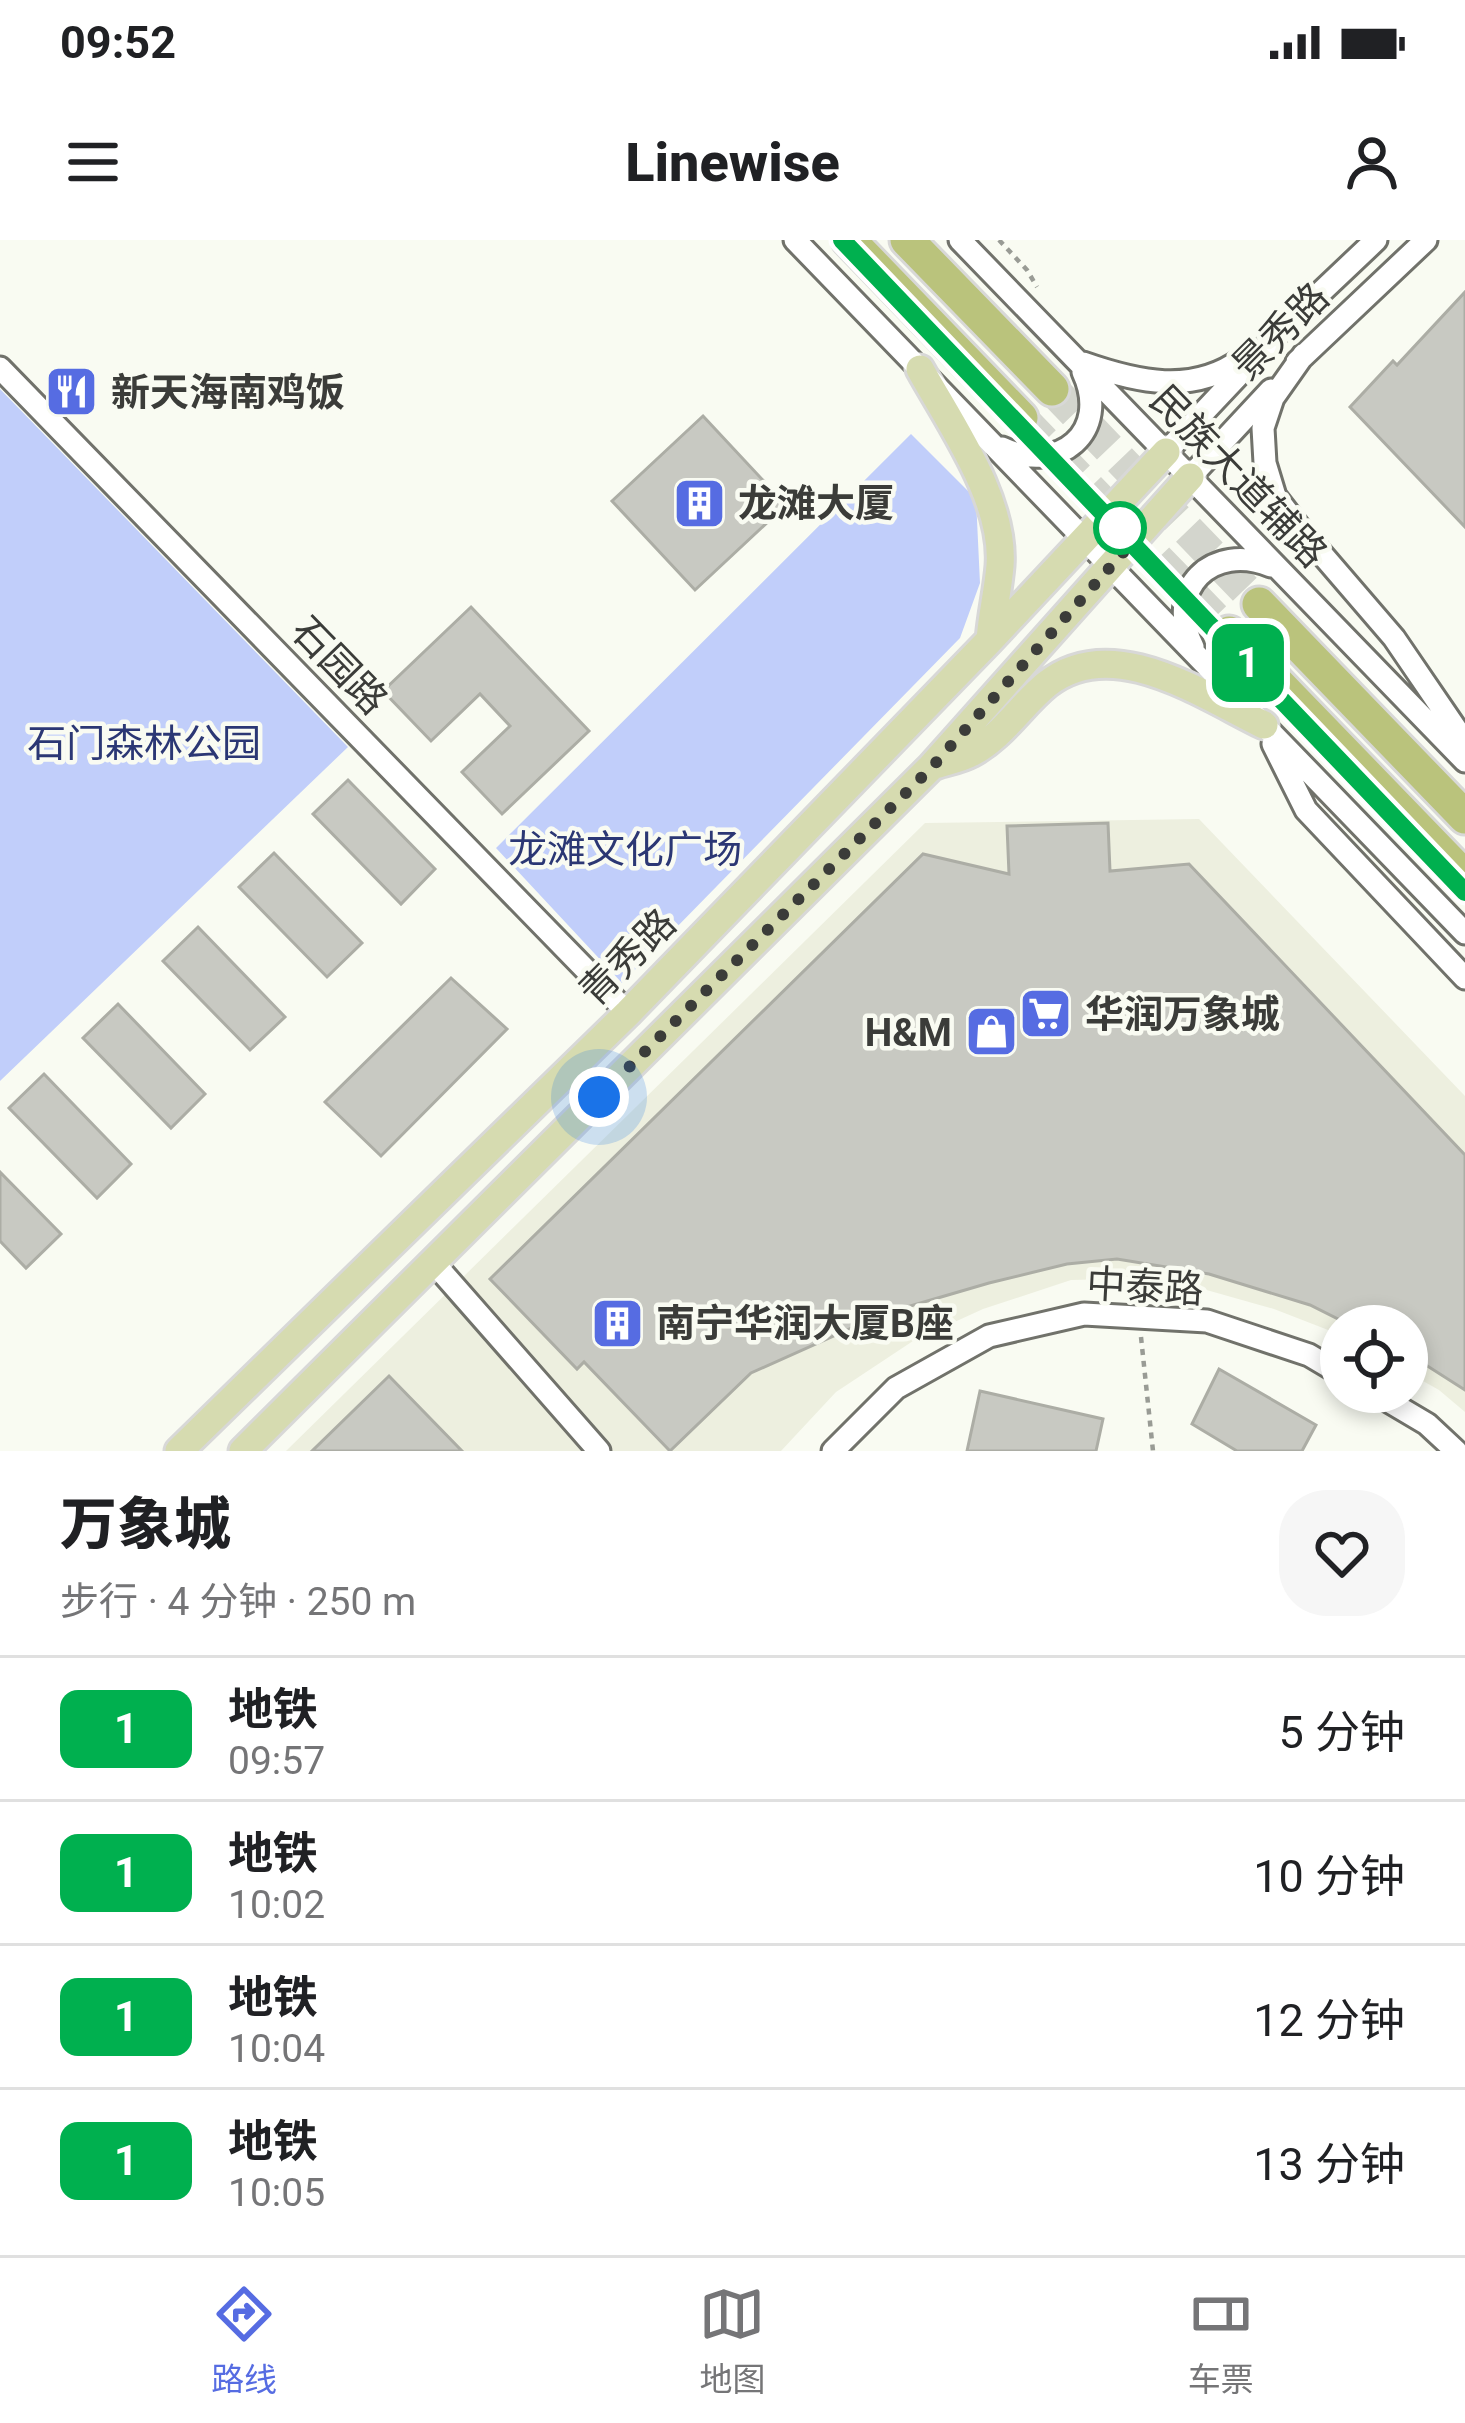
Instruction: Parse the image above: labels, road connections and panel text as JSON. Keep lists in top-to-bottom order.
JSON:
{
  "streets": {
    "main road": ["青秀路"],
    "street": [
      "景秀路",
      "民族大道辅路",
      "石园路",
      "中泰路"
    ]
  },
  "crossings": [
    ["景秀路", "民族大道辅路"],
    ["景秀路", "青秀路"],
    ["民族大道辅路", "青秀路"],
    ["石园路", "青秀路"]
  ],
  "parks": ["石门森林公园", "龙滩文化广场"],
  "places": {
    "restaurant": ["新天海南鸡饭"],
    "building": ["龙滩大厦", "南宁华润大厦B座"],
    "supermarket": ["华润万象城"],
    "shop": ["H&M"]
  },
  "lines": ["metro line 1"],
  "page": {
    "status": "09:52",
    "header": "Linewise",
    "on_map": "1",
    "heading": ["万象城", "步行 · 4 分钟 · 250 m"],
    "list": [
      {
        "mark": "1",
        "name": "地铁",
        "note": "09:57",
        "value": "5 分钟"
      },
      {
        "mark": "1",
        "name": "地铁",
        "note": "10:02",
        "value": "10 分钟"
      },
      {
        "mark": "1",
        "name": "地铁",
        "note": "10:04",
        "value": "12 分钟"
      },
      {
        "mark": "1",
        "name": "地铁",
        "note": "10:05",
        "value": "13 分钟"
      }
    ],
    "tabs": ["路线", "地图", "车票"]
  }
}
